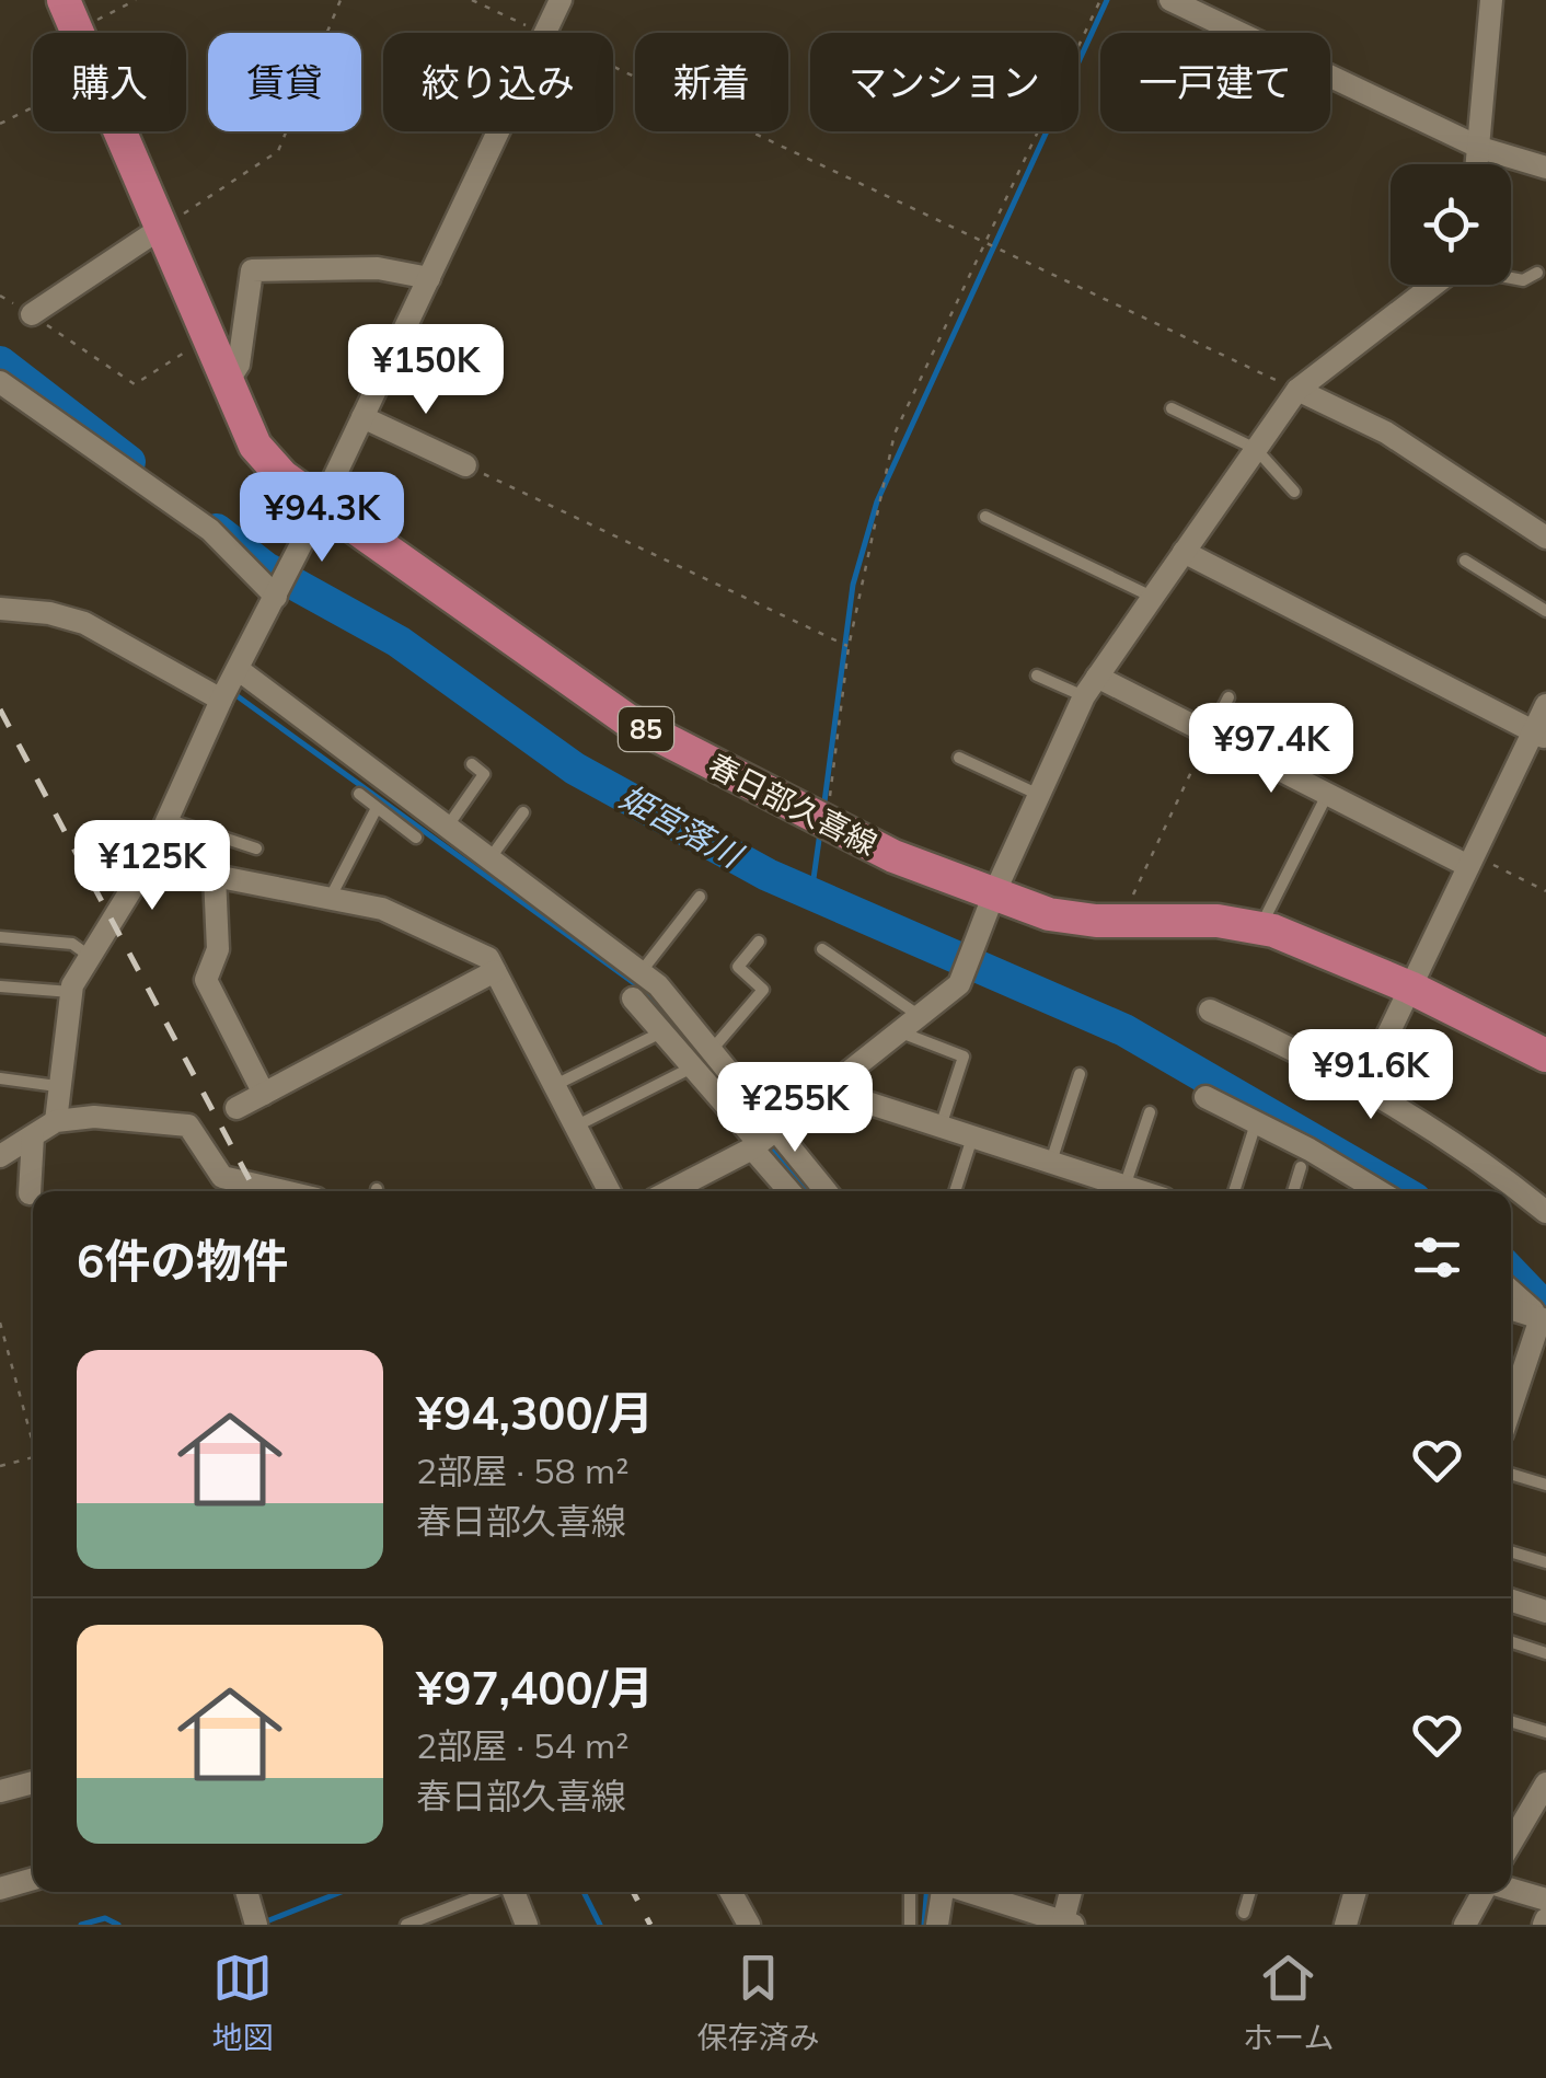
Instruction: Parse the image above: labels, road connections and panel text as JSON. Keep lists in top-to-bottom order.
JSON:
{
  "streets": {
    "main road": ["85", "春日部久喜線"]
  },
  "water": ["姫宮落川"],
  "page": {
    "chip": [
      "購入",
      "賃貸",
      "絞り込み",
      "新着",
      "マンション",
      "一戸建て"
    ],
    "price": [
      "¥150K",
      "¥94.3K",
      "¥97.4K",
      "¥125K",
      "¥91.6K",
      "¥255K"
    ],
    "heading": "6件の物件",
    "list": [
      {
        "name": "¥94,300/月",
        "note": "2部屋 · 58 m² · 春日部久喜線"
      },
      {
        "name": "¥97,400/月",
        "note": "2部屋 · 54 m² · 春日部久喜線"
      }
    ],
    "tabs": ["地図", "保存済み", "ホーム"]
  }
}
